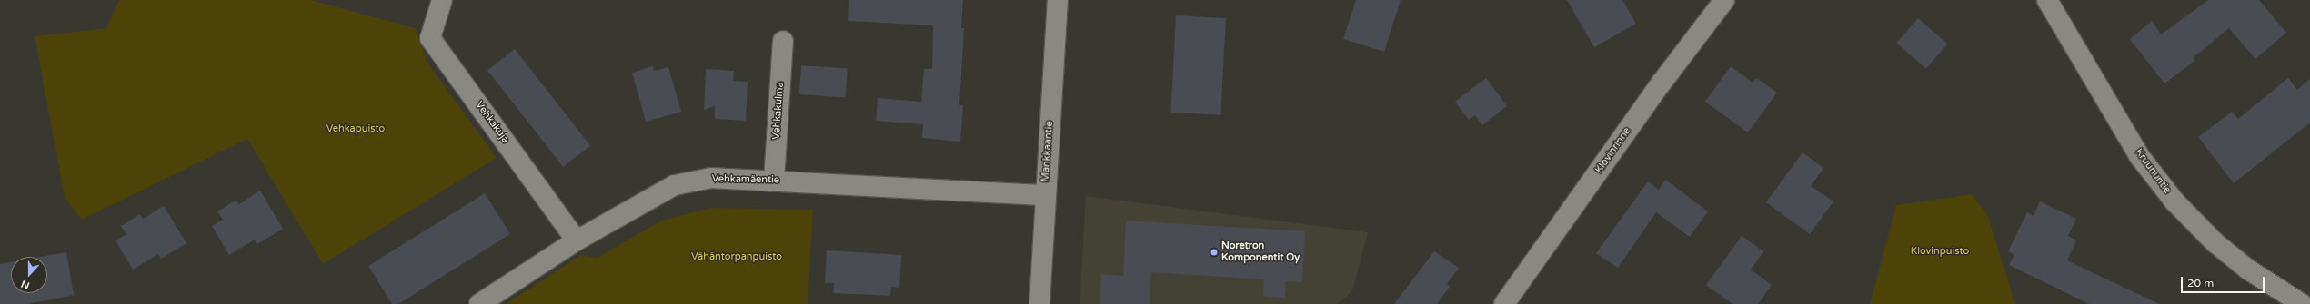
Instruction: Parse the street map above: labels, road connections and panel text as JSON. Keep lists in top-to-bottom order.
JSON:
{
  "streets": {
    "street": [
      "Vehkakulma",
      "Vehkakuja",
      "Klovinrinne",
      "Mankkaantie",
      "Kruununtie",
      "Vehkamäentie"
    ]
  },
  "crossings": [
    ["Vehkakulma", "Vehkamäentie"],
    ["Vehkakuja", "Vehkamäentie"],
    ["Mankkaantie", "Vehkamäentie"]
  ],
  "parks": ["Vehkapuisto", "Klovinpuisto", "Vähäntorpanpuisto"],
  "places": ["Noretron Komponentit Oy"],
  "scale_bar": "20 m",
  "north": "bottom"
}
